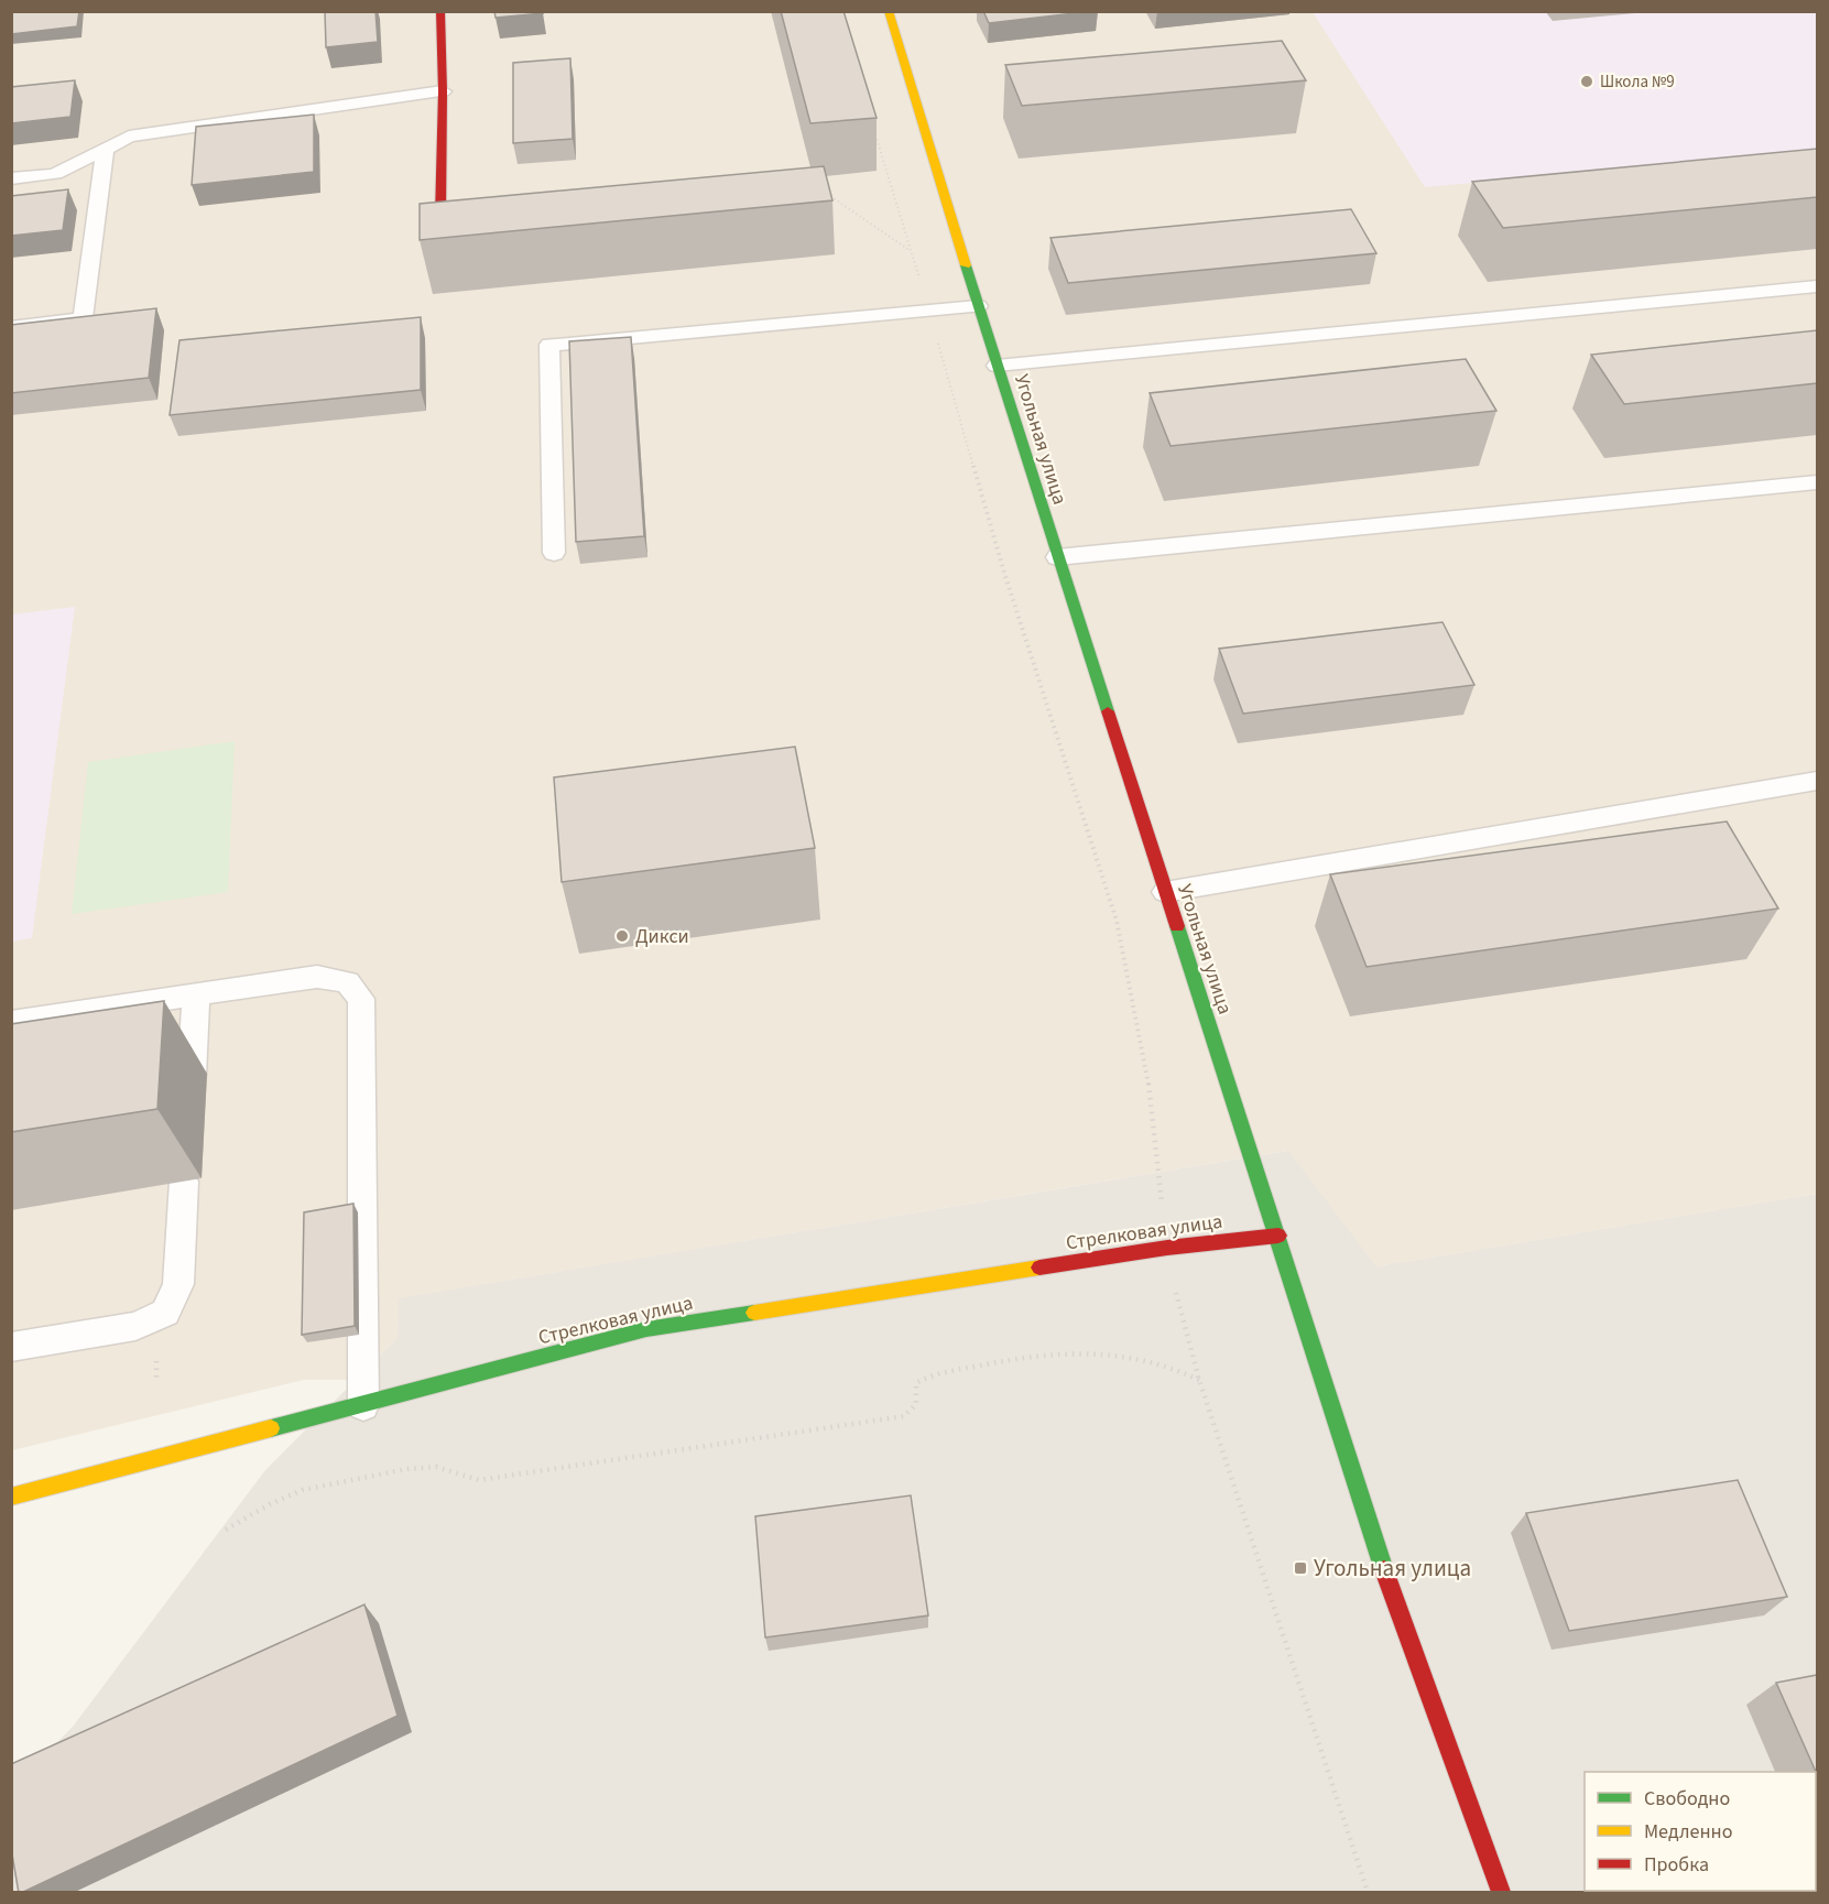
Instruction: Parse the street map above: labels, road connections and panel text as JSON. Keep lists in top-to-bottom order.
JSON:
{
  "streets": {
    "street": ["Угольная улица", "Стрелковая улица"]
  },
  "crossings": [
    ["Угольная улица", "Стрелковая улица"]
  ],
  "places": {
    "other": ["Школа №9", "Дикси"],
    "transit": ["Угольная улица"]
  },
  "legend": ["Свободно", "Медленно", "Пробка"]
}
